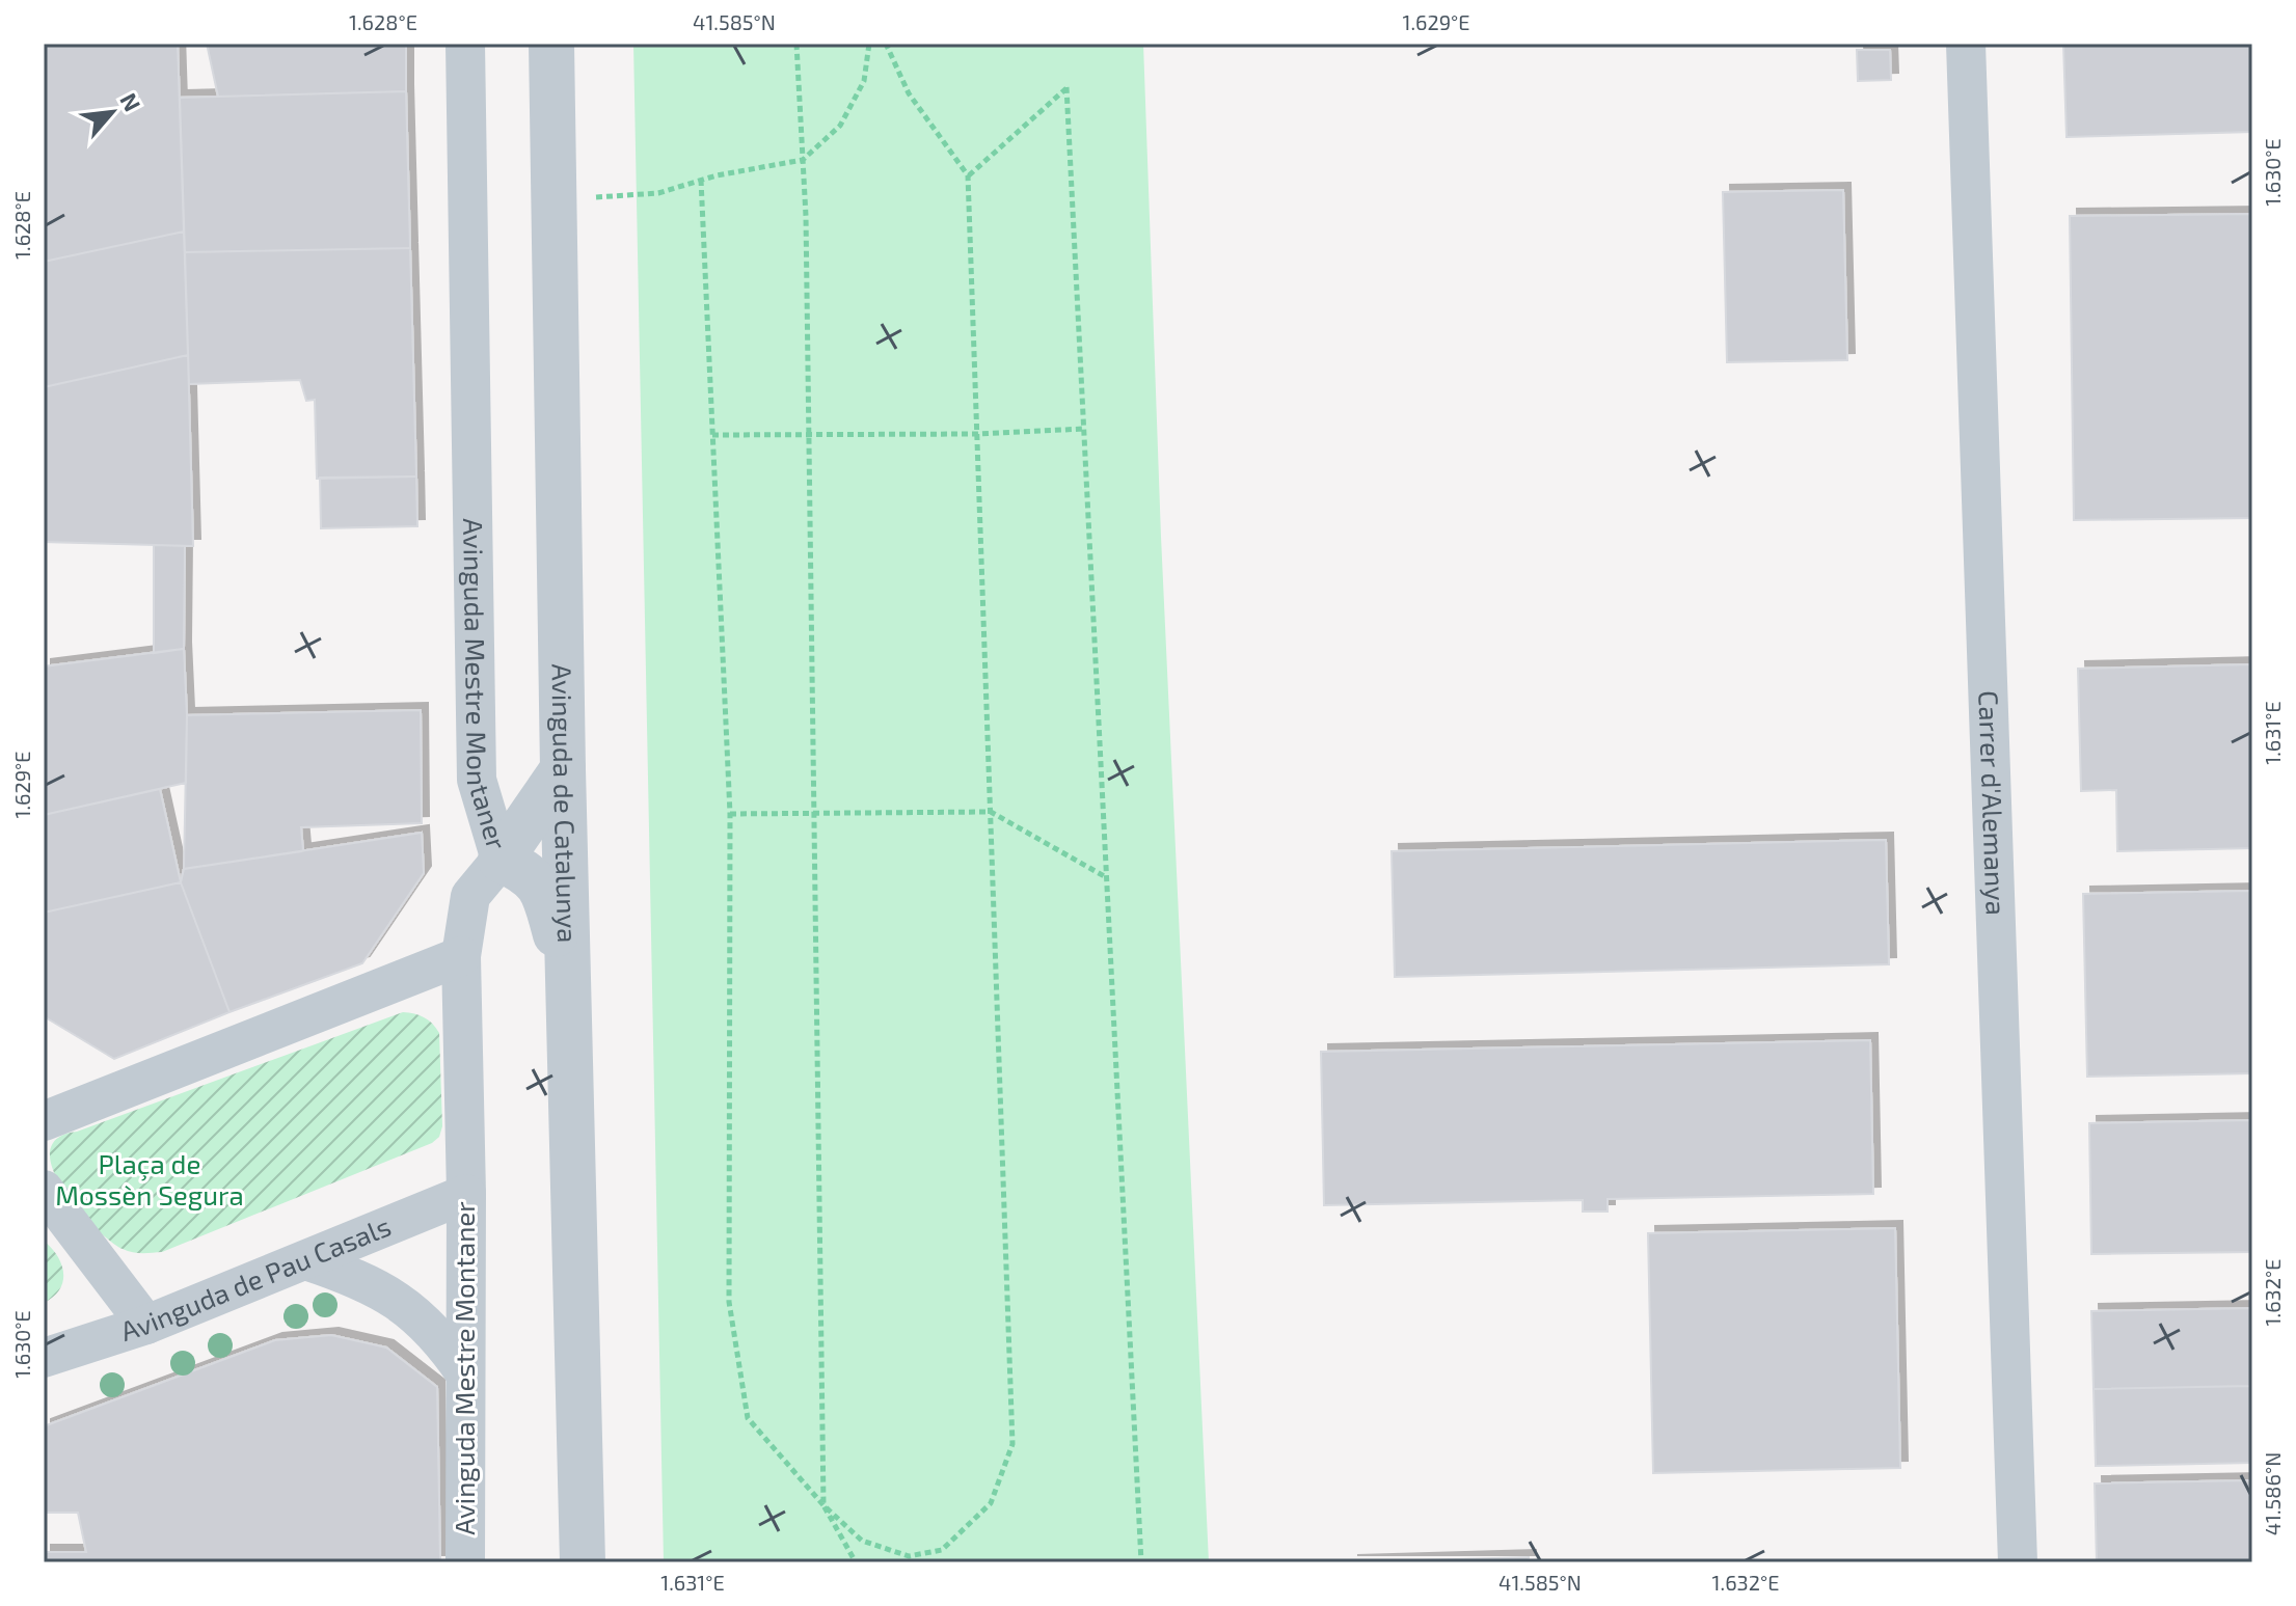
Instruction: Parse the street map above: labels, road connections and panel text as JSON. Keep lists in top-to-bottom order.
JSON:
{
  "streets": {
    "street": [
      "Avinguda Mestre Montaner",
      "Avinguda de Catalunya",
      "Carrer d'Alemanya",
      "Avinguda de Pau Casals"
    ]
  },
  "crossings": [
    ["Avinguda Mestre Montaner", "Avinguda de Pau Casals"]
  ],
  "parks": ["Plaça de Mossèn Segura"],
  "north": "top right",
  "coordinates": [
    "1.628°E",
    "41.585°N",
    "1.629°E",
    "1.630°E",
    "1.631°E",
    "1.632°E",
    "41.586°N"
  ]
}
